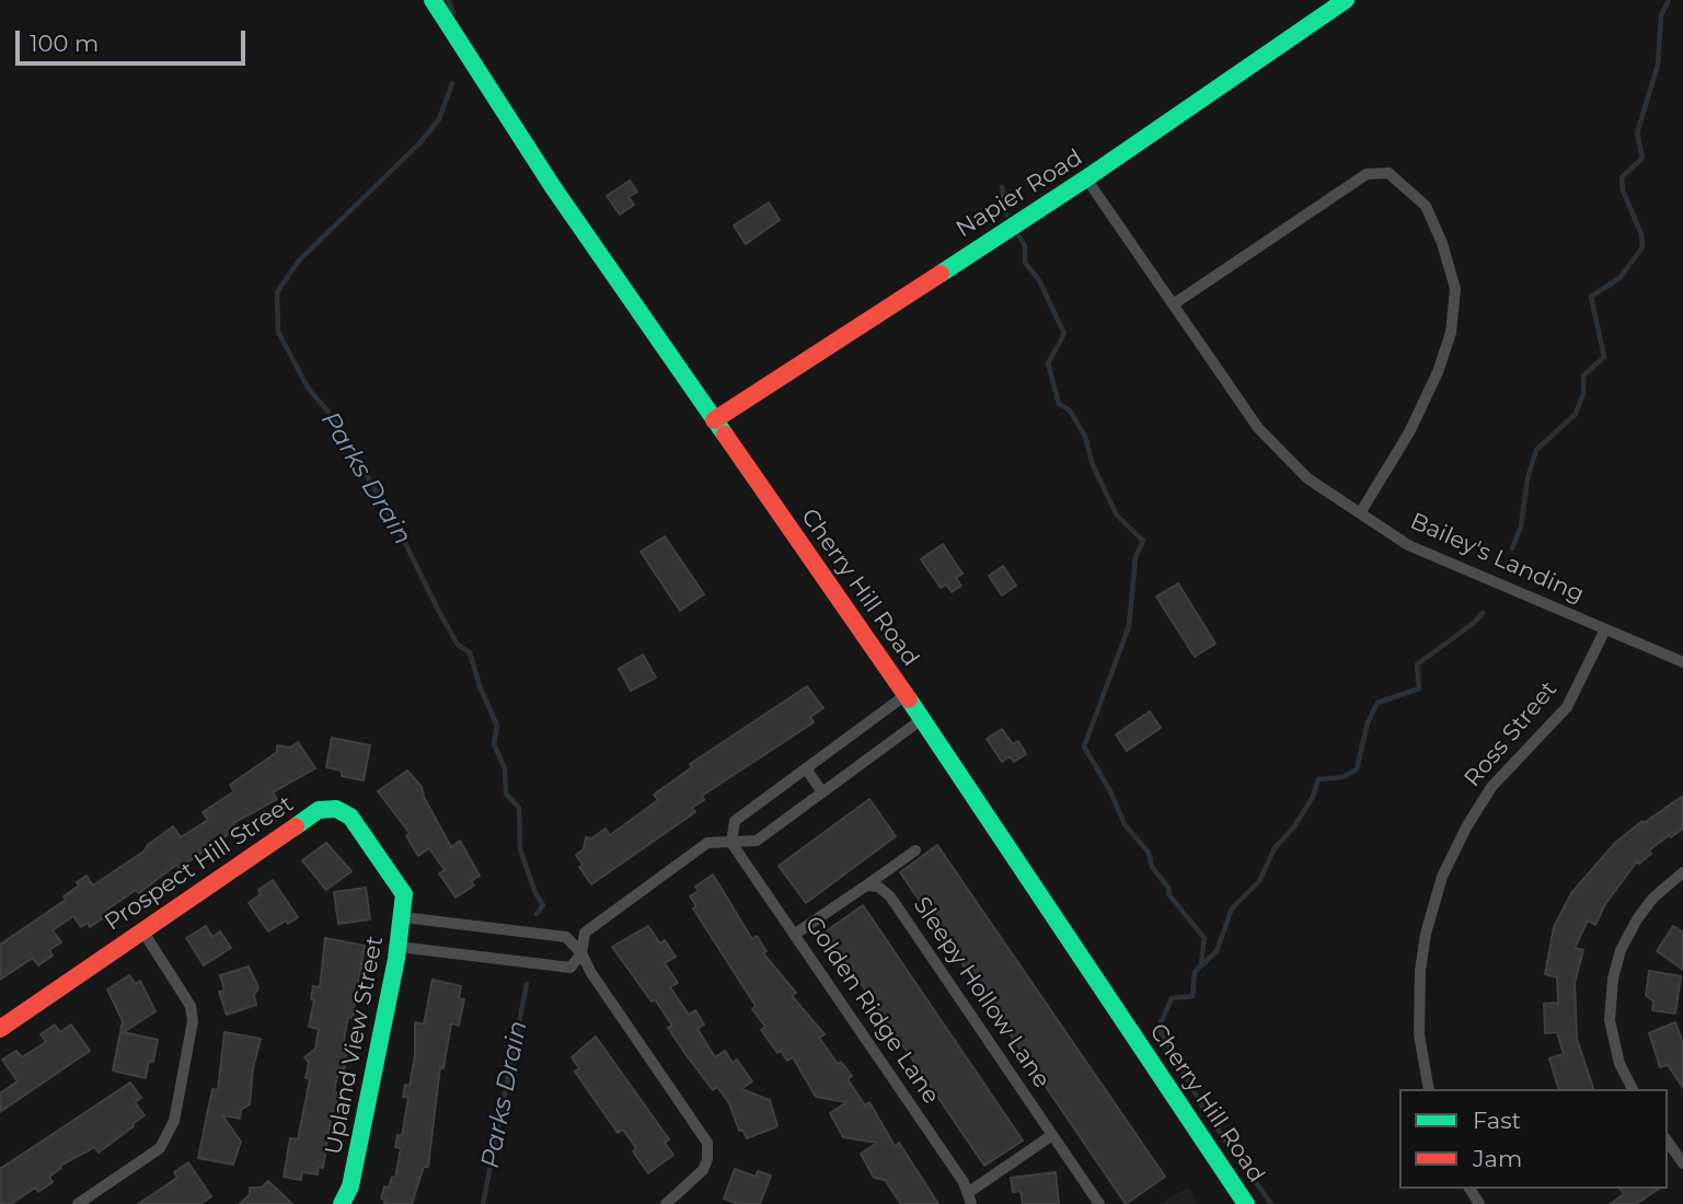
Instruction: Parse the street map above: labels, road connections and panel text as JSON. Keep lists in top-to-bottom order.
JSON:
{
  "streets": {
    "street": [
      "Napier Road",
      "Bailey's Landing",
      "Cherry Hill Road",
      "Ross Street",
      "Prospect Hill Street",
      "Sleepy Hollow Lane",
      "Golden Ridge Lane",
      "Upland View Street"
    ]
  },
  "crossings": [
    ["Napier Road", "Bailey's Landing"],
    ["Napier Road", "Cherry Hill Road"],
    ["Bailey's Landing", "Ross Street"],
    ["Prospect Hill Street", "Upland View Street"]
  ],
  "water": ["Parks Drain"],
  "legend": ["Fast", "Jam"],
  "scale_bar": "100 m"
}
